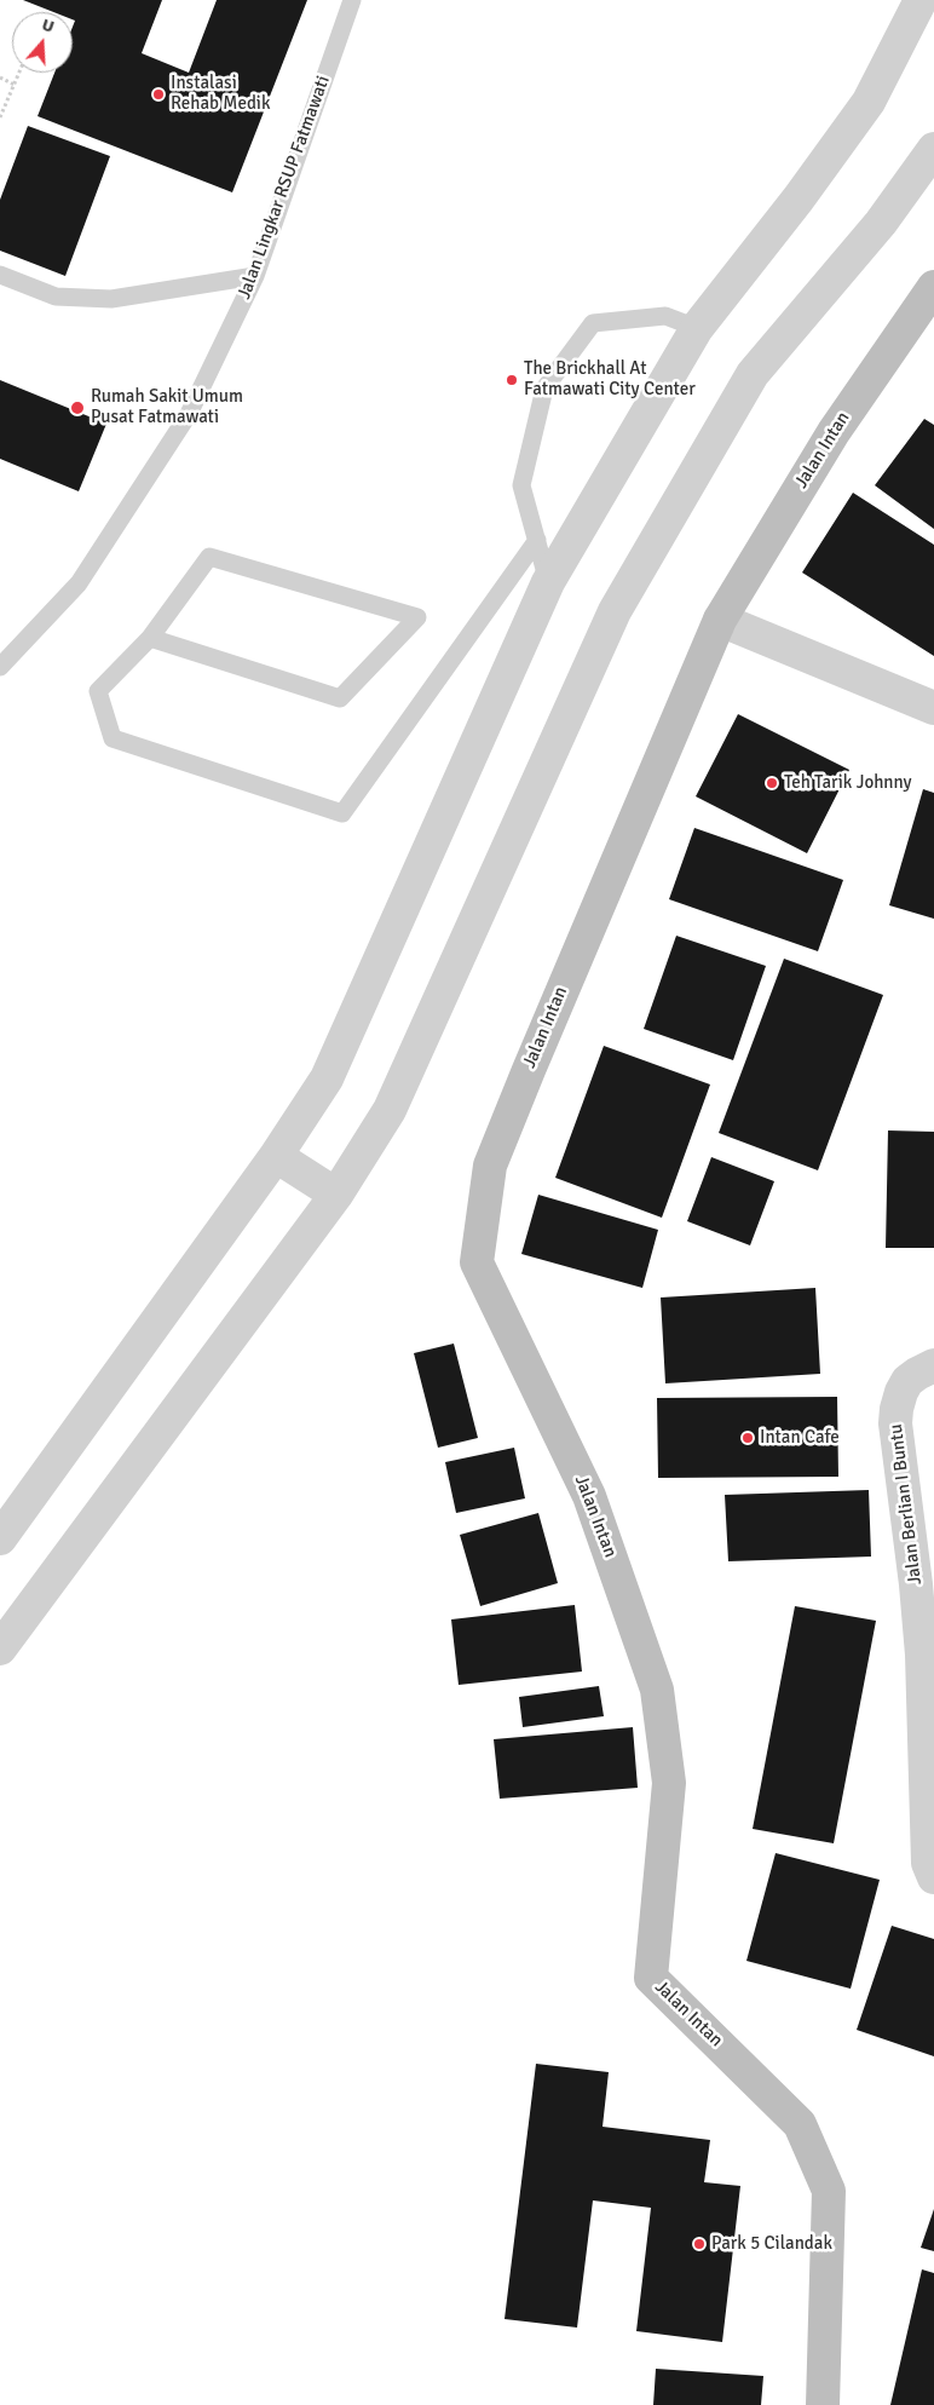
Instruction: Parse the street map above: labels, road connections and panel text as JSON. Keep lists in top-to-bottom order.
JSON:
{
  "streets": {
    "street": ["Jalan Intan", "Jalan Berlian I Buntu"],
    "lane": ["Jalan Lingkar RSUP Fatmawati"]
  },
  "places": [
    "Instalasi Rehab Medik",
    "The Brickhall At Fatmawati City Center",
    "Rumah Sakit Umum Pusat Fatmawati",
    "Teh Tarik Johnny",
    "Intan Cafe",
    "Park 5 Cilandak"
  ],
  "north": "top"
}
